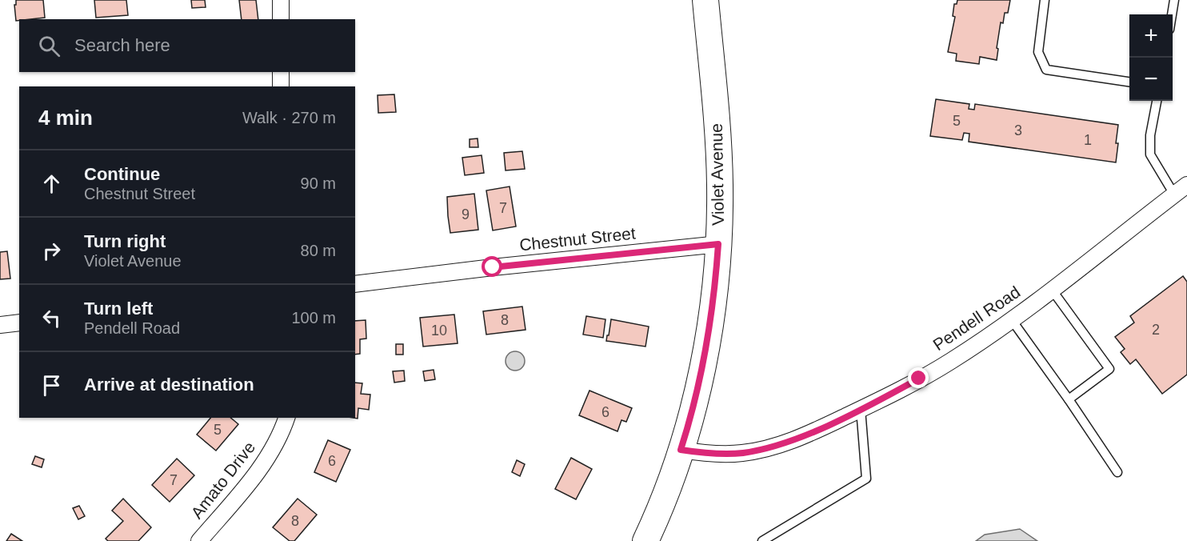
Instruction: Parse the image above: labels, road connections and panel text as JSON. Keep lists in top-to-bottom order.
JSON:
{
  "streets": {
    "main road": ["Violet Avenue"],
    "street": ["Chestnut Street", "Pendell Road", "Amato Drive"]
  },
  "crossings": [
    ["Violet Avenue", "Chestnut Street"],
    ["Violet Avenue", "Pendell Road"]
  ],
  "house_numbers": [
    "5",
    "3",
    "1",
    "7",
    "9",
    "8",
    "2",
    "10",
    "6",
    "5",
    "6",
    "7",
    "8"
  ],
  "page": {
    "map_buttons": ["+", "−"],
    "search": "Search here",
    "heading": ["4 min", "Walk · 270 m"],
    "list": [
      ["Continue", "Chestnut Street", "90 m"],
      ["Turn right", "Violet Avenue", "80 m"],
      ["Turn left", "Pendell Road", "100 m"],
      "Arrive at destination"
    ]
  }
}
